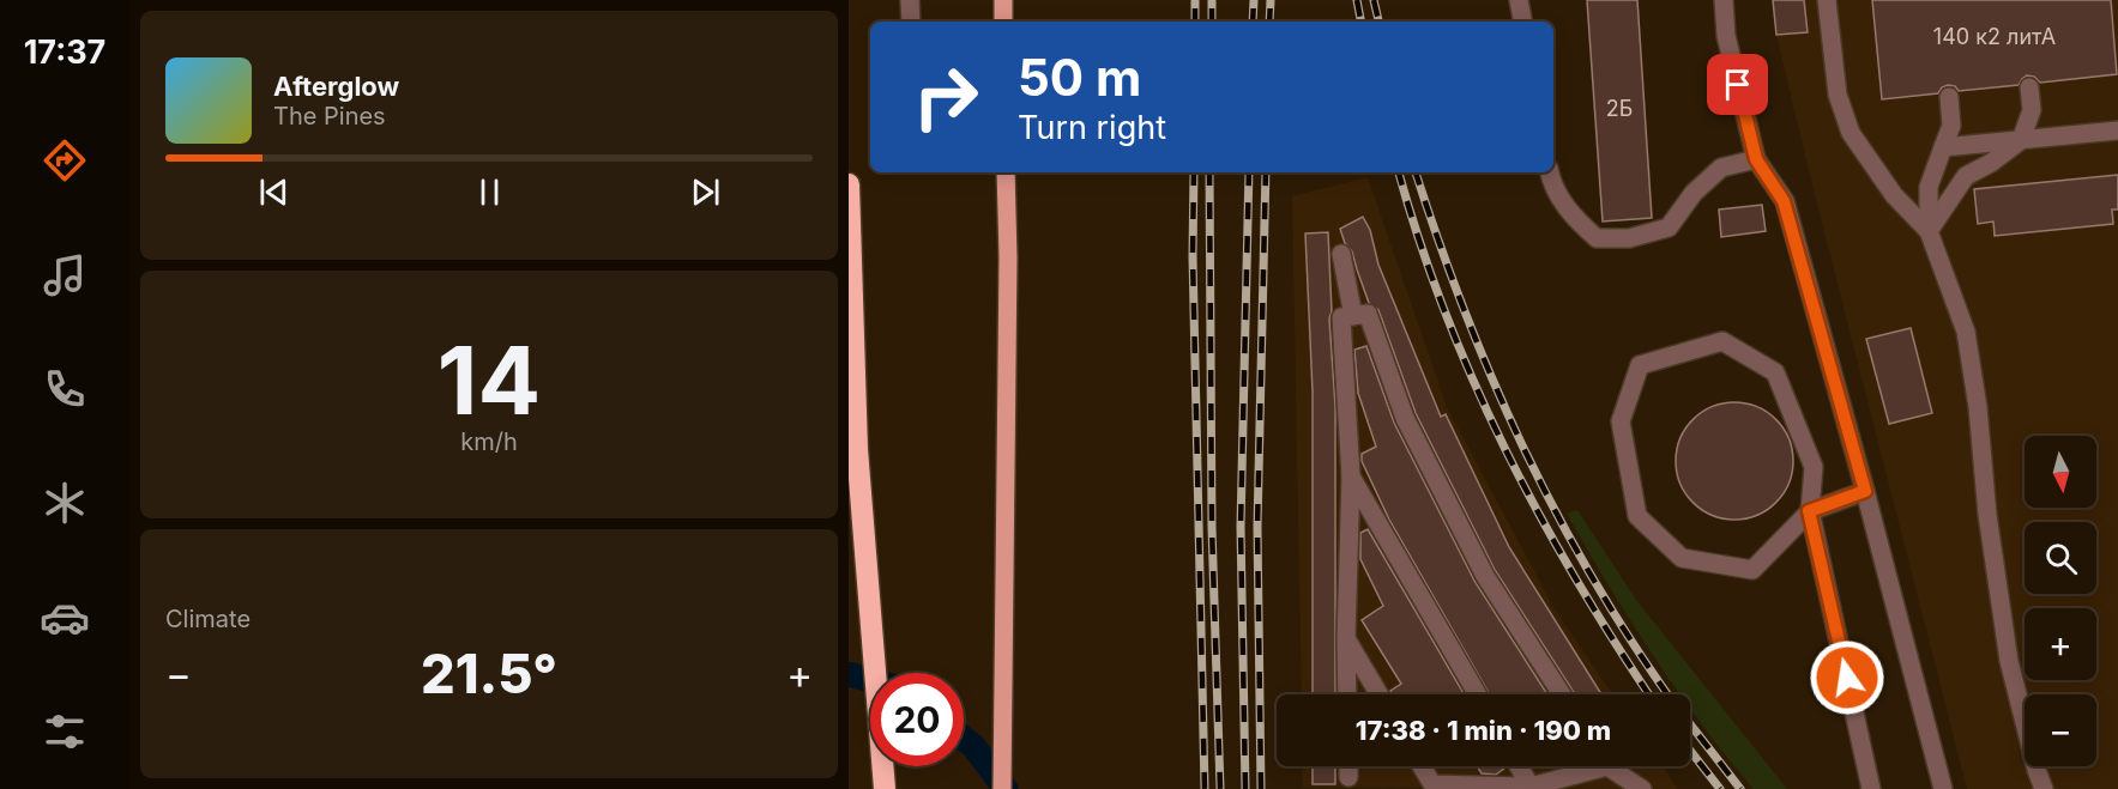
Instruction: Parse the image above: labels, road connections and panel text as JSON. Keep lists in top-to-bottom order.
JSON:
{
  "house_numbers": ["140 к2 литА", "2Б"],
  "north": "bottom",
  "page": {
    "tabs": "17:37",
    "turn": ["50 m", "Turn right"],
    "song": ["Afterglow", "The Pines"],
    "tile": [
      ["14", "km/h"],
      "Climate"
    ],
    "map_buttons": ["+", "−"],
    "heat": ["−", "21.5°", "+"],
    "limit": "20",
    "trip": "17:38 · 1 min · 190 m"
  }
}
